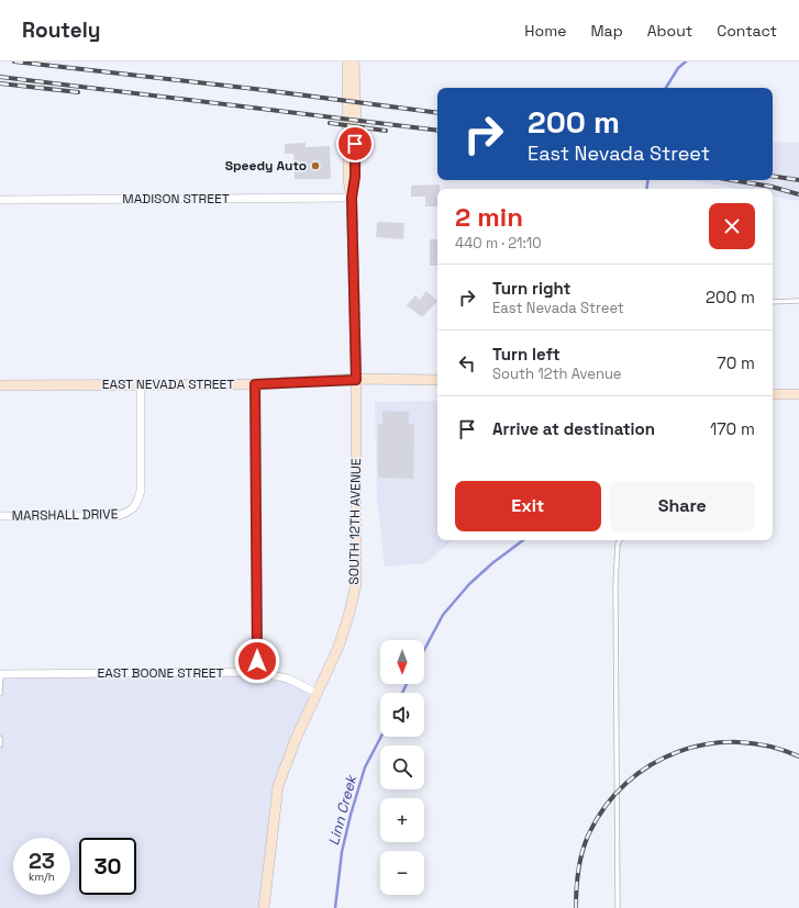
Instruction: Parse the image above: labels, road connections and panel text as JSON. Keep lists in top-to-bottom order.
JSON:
{
  "streets": {
    "main road": ["EAST NEVADA STREET", "SOUTH 12TH AVENUE"],
    "street": ["MADISON STREET", "MARSHALL DRIVE", "EAST BOONE STREET"]
  },
  "crossings": [
    ["MADISON STREET", "SOUTH 12TH AVENUE"],
    ["EAST NEVADA STREET", "MARSHALL DRIVE"],
    ["EAST NEVADA STREET", "SOUTH 12TH AVENUE"],
    ["SOUTH 12TH AVENUE", "EAST BOONE STREET"]
  ],
  "water": ["Linn Creek"],
  "places": ["Speedy Auto"],
  "north": "bottom",
  "page": {
    "header": "Routely",
    "nav": [
      "Home",
      "Map",
      "About",
      "Contact"
    ],
    "turn": ["200 m", "East Nevada Street"],
    "heading": ["2 min", "440 m · 21:10"],
    "list": [
      {
        "name": "Turn right",
        "note": "East Nevada Street",
        "value": "200 m"
      },
      {
        "name": "Turn left",
        "note": "South 12th Avenue",
        "value": "70 m"
      },
      {
        "name": "Arrive at destination",
        "value": "170 m"
      }
    ],
    "buttons": ["Exit", "Share"],
    "map_buttons": ["+", "−"],
    "speed": "23 km/h",
    "limit": "30"
  }
}
